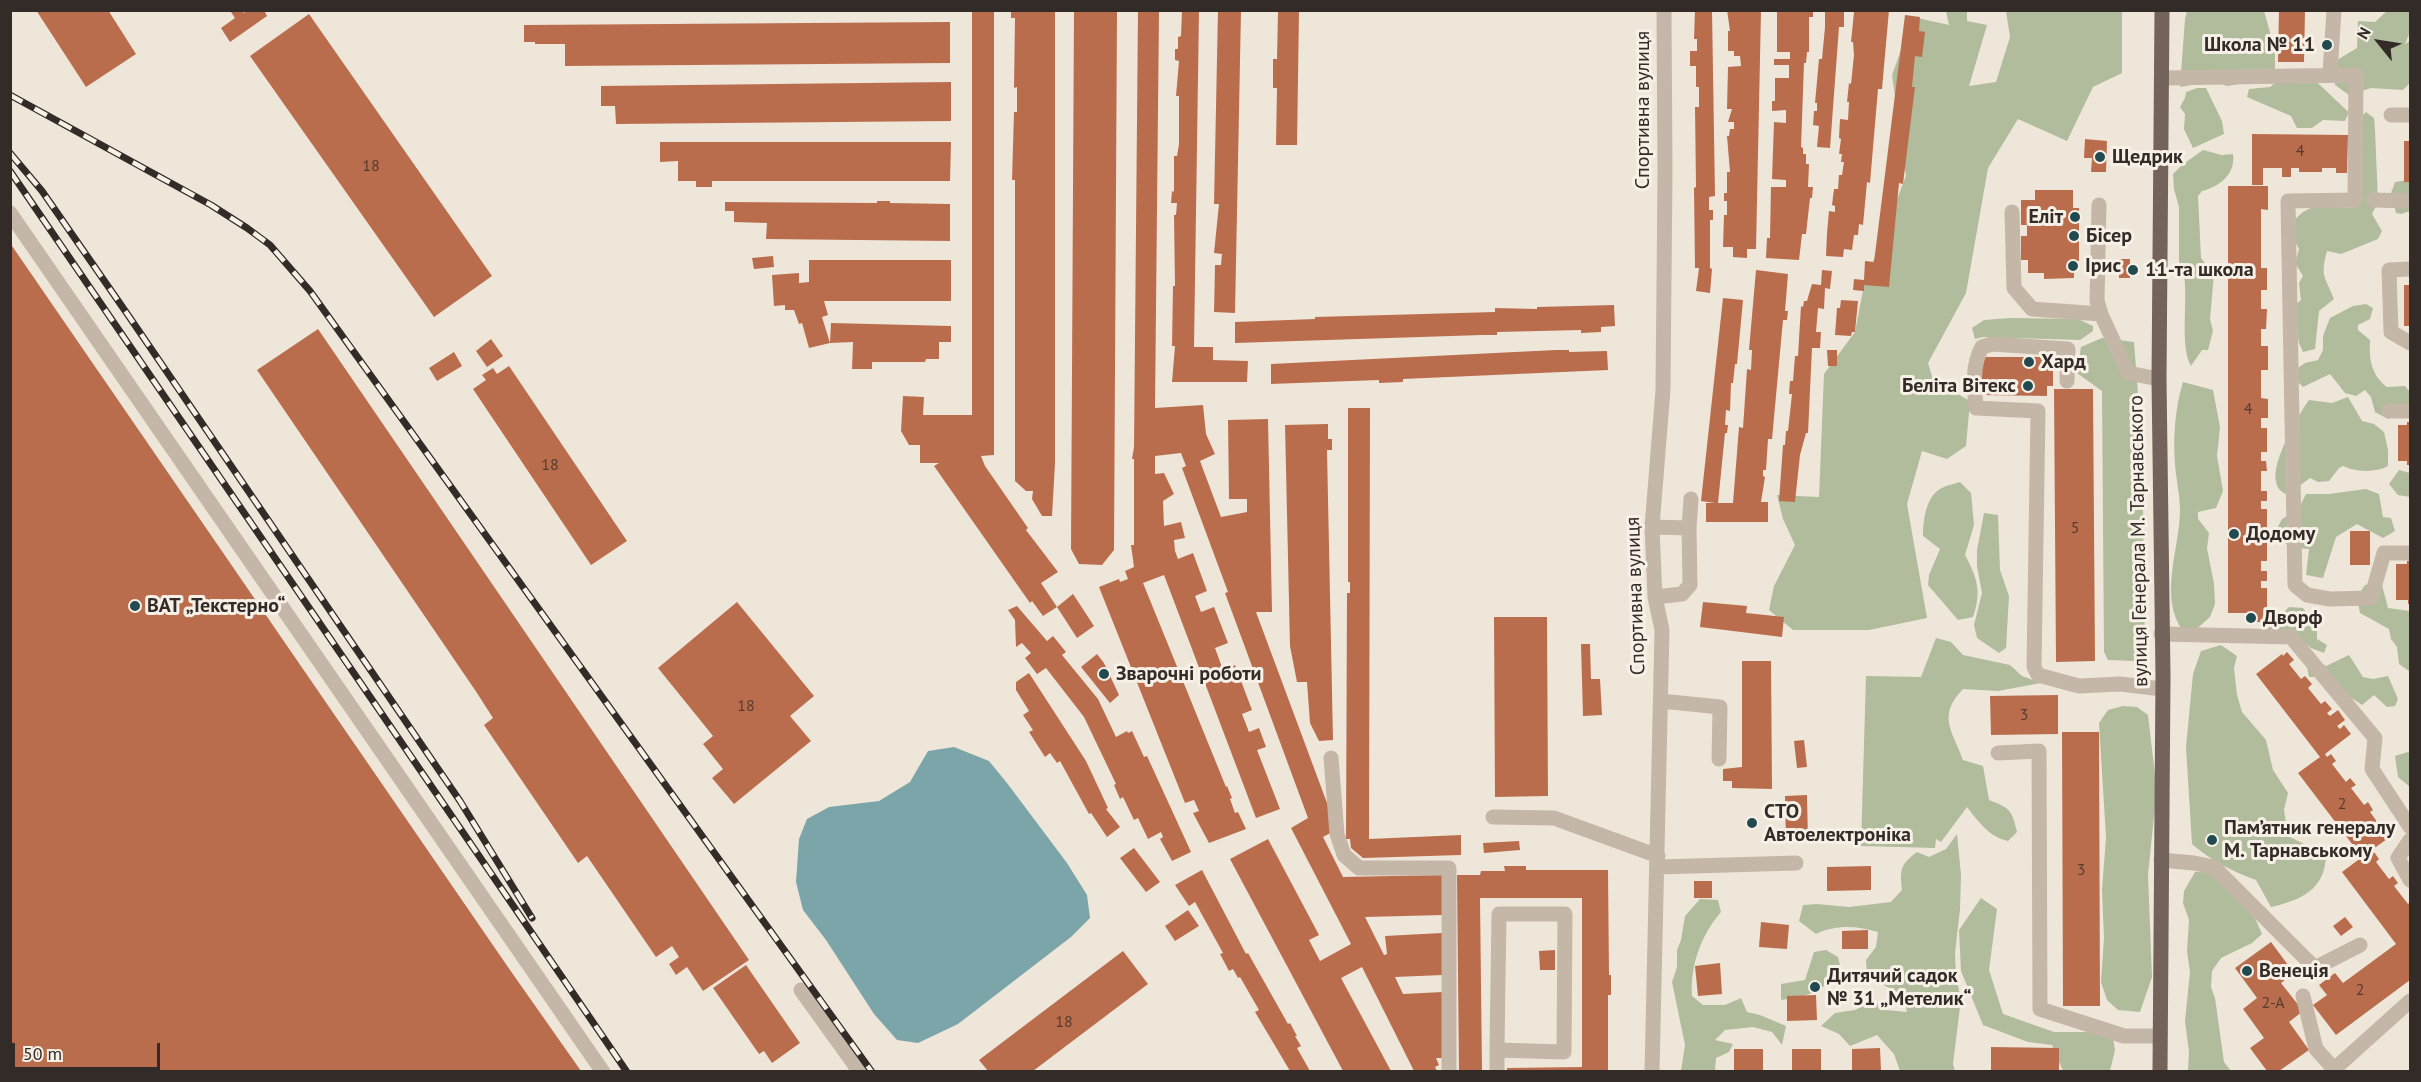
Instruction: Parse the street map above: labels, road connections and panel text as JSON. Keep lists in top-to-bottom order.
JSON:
{
  "streets": {
    "main road": ["вулиця Генерала М. Тарнавського"],
    "street": ["Спортивна вулиця"]
  },
  "places": [
    "Школа № 11",
    "Щедрик",
    "Еліт",
    "Бісер",
    "Ірис",
    "11-та школа",
    "Хард",
    "Беліта Вітекс",
    "Додому",
    "ВАТ „Текстерно“",
    "Дворф",
    "Зварочні роботи",
    "СТО Автоелектроніка",
    "Пам’ятник генералу М. Тарнавському",
    "Венеція",
    "Дитячий садок № 31 „Метелик“"
  ],
  "house_numbers": [
    "4",
    "18",
    "4",
    "18",
    "5",
    "18",
    "3",
    "2",
    "3",
    "2",
    "2-А",
    "18"
  ],
  "scale_bar": "50 m",
  "north": "top left"
}
